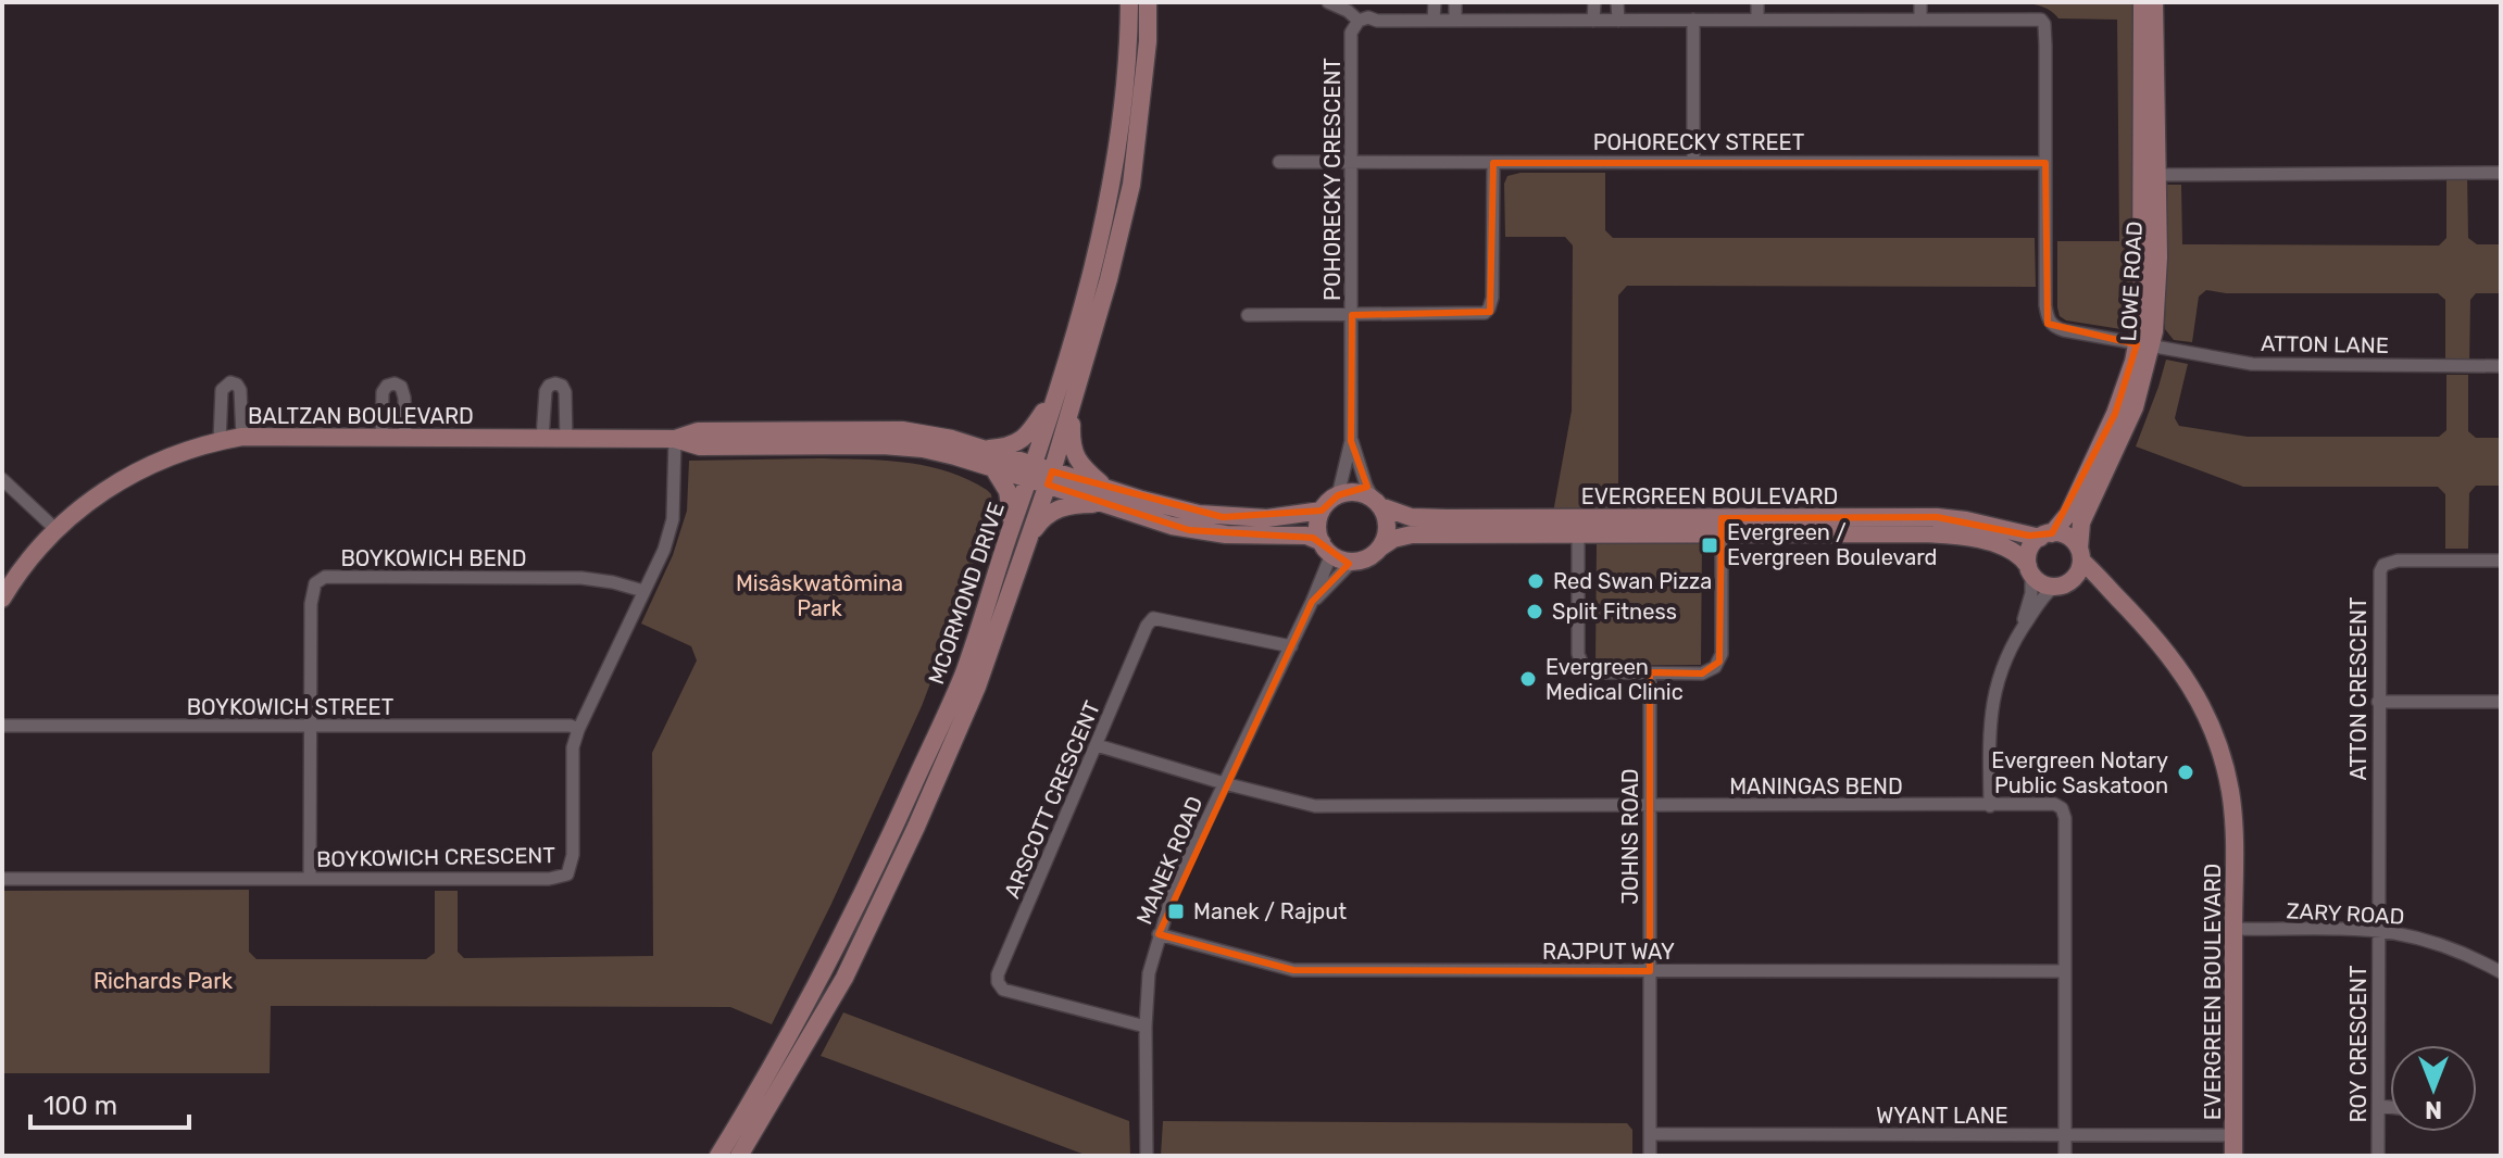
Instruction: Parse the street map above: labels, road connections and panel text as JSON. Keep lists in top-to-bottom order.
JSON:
{
  "streets": {
    "street": [
      "POHORECKY STREET",
      "POHORECKY CRESCENT",
      "LOWE ROAD",
      "ATTON LANE",
      "BALTZAN BOULEVARD",
      "EVERGREEN BOULEVARD",
      "BOYKOWICH BEND",
      "MCORMOND DRIVE",
      "ATTON CRESCENT",
      "BOYKOWICH STREET",
      "MANINGAS BEND",
      "ARSCOTT CRESCENT",
      "JOHNS ROAD",
      "BOYKOWICH CRESCENT",
      "MANEK ROAD",
      "ZARY ROAD",
      "RAJPUT WAY",
      "ROY CRESCENT",
      "WYANT LANE"
    ]
  },
  "crossings": [
    ["POHORECKY STREET", "POHORECKY CRESCENT"],
    ["POHORECKY CRESCENT", "EVERGREEN BOULEVARD"],
    ["POHORECKY CRESCENT", "MANEK ROAD"],
    ["LOWE ROAD", "ATTON LANE"],
    ["LOWE ROAD", "EVERGREEN BOULEVARD"],
    ["BALTZAN BOULEVARD", "MCORMOND DRIVE"],
    ["BALTZAN BOULEVARD", "BOYKOWICH CRESCENT"],
    ["EVERGREEN BOULEVARD", "MANEK ROAD"],
    ["EVERGREEN BOULEVARD", "ZARY ROAD"],
    ["EVERGREEN BOULEVARD", "WYANT LANE"],
    ["BOYKOWICH BEND", "BOYKOWICH STREET"],
    ["BOYKOWICH BEND", "BOYKOWICH CRESCENT"],
    ["ATTON CRESCENT", "ZARY ROAD"],
    ["ATTON CRESCENT", "ROY CRESCENT"],
    ["BOYKOWICH STREET", "BOYKOWICH CRESCENT"],
    ["MANINGAS BEND", "ARSCOTT CRESCENT"],
    ["MANINGAS BEND", "JOHNS ROAD"],
    ["MANINGAS BEND", "MANEK ROAD"],
    ["MANINGAS BEND", "RAJPUT WAY"],
    ["MANINGAS BEND", "WYANT LANE"],
    ["ARSCOTT CRESCENT", "MANEK ROAD"],
    ["JOHNS ROAD", "RAJPUT WAY"],
    ["JOHNS ROAD", "WYANT LANE"],
    ["MANEK ROAD", "RAJPUT WAY"],
    ["ZARY ROAD", "ROY CRESCENT"]
  ],
  "parks": ["Misâskwatômina Park", "Richards Park"],
  "places": {
    "transit": ["Evergreen / Evergreen Boulevard", "Manek / Rajput"],
    "other": [
      "Red Swan Pizza",
      "Split Fitness",
      "Evergreen Medical Clinic",
      "Evergreen Notary Public Saskatoon"
    ]
  },
  "scale_bar": "100 m",
  "north": "bottom"
}
